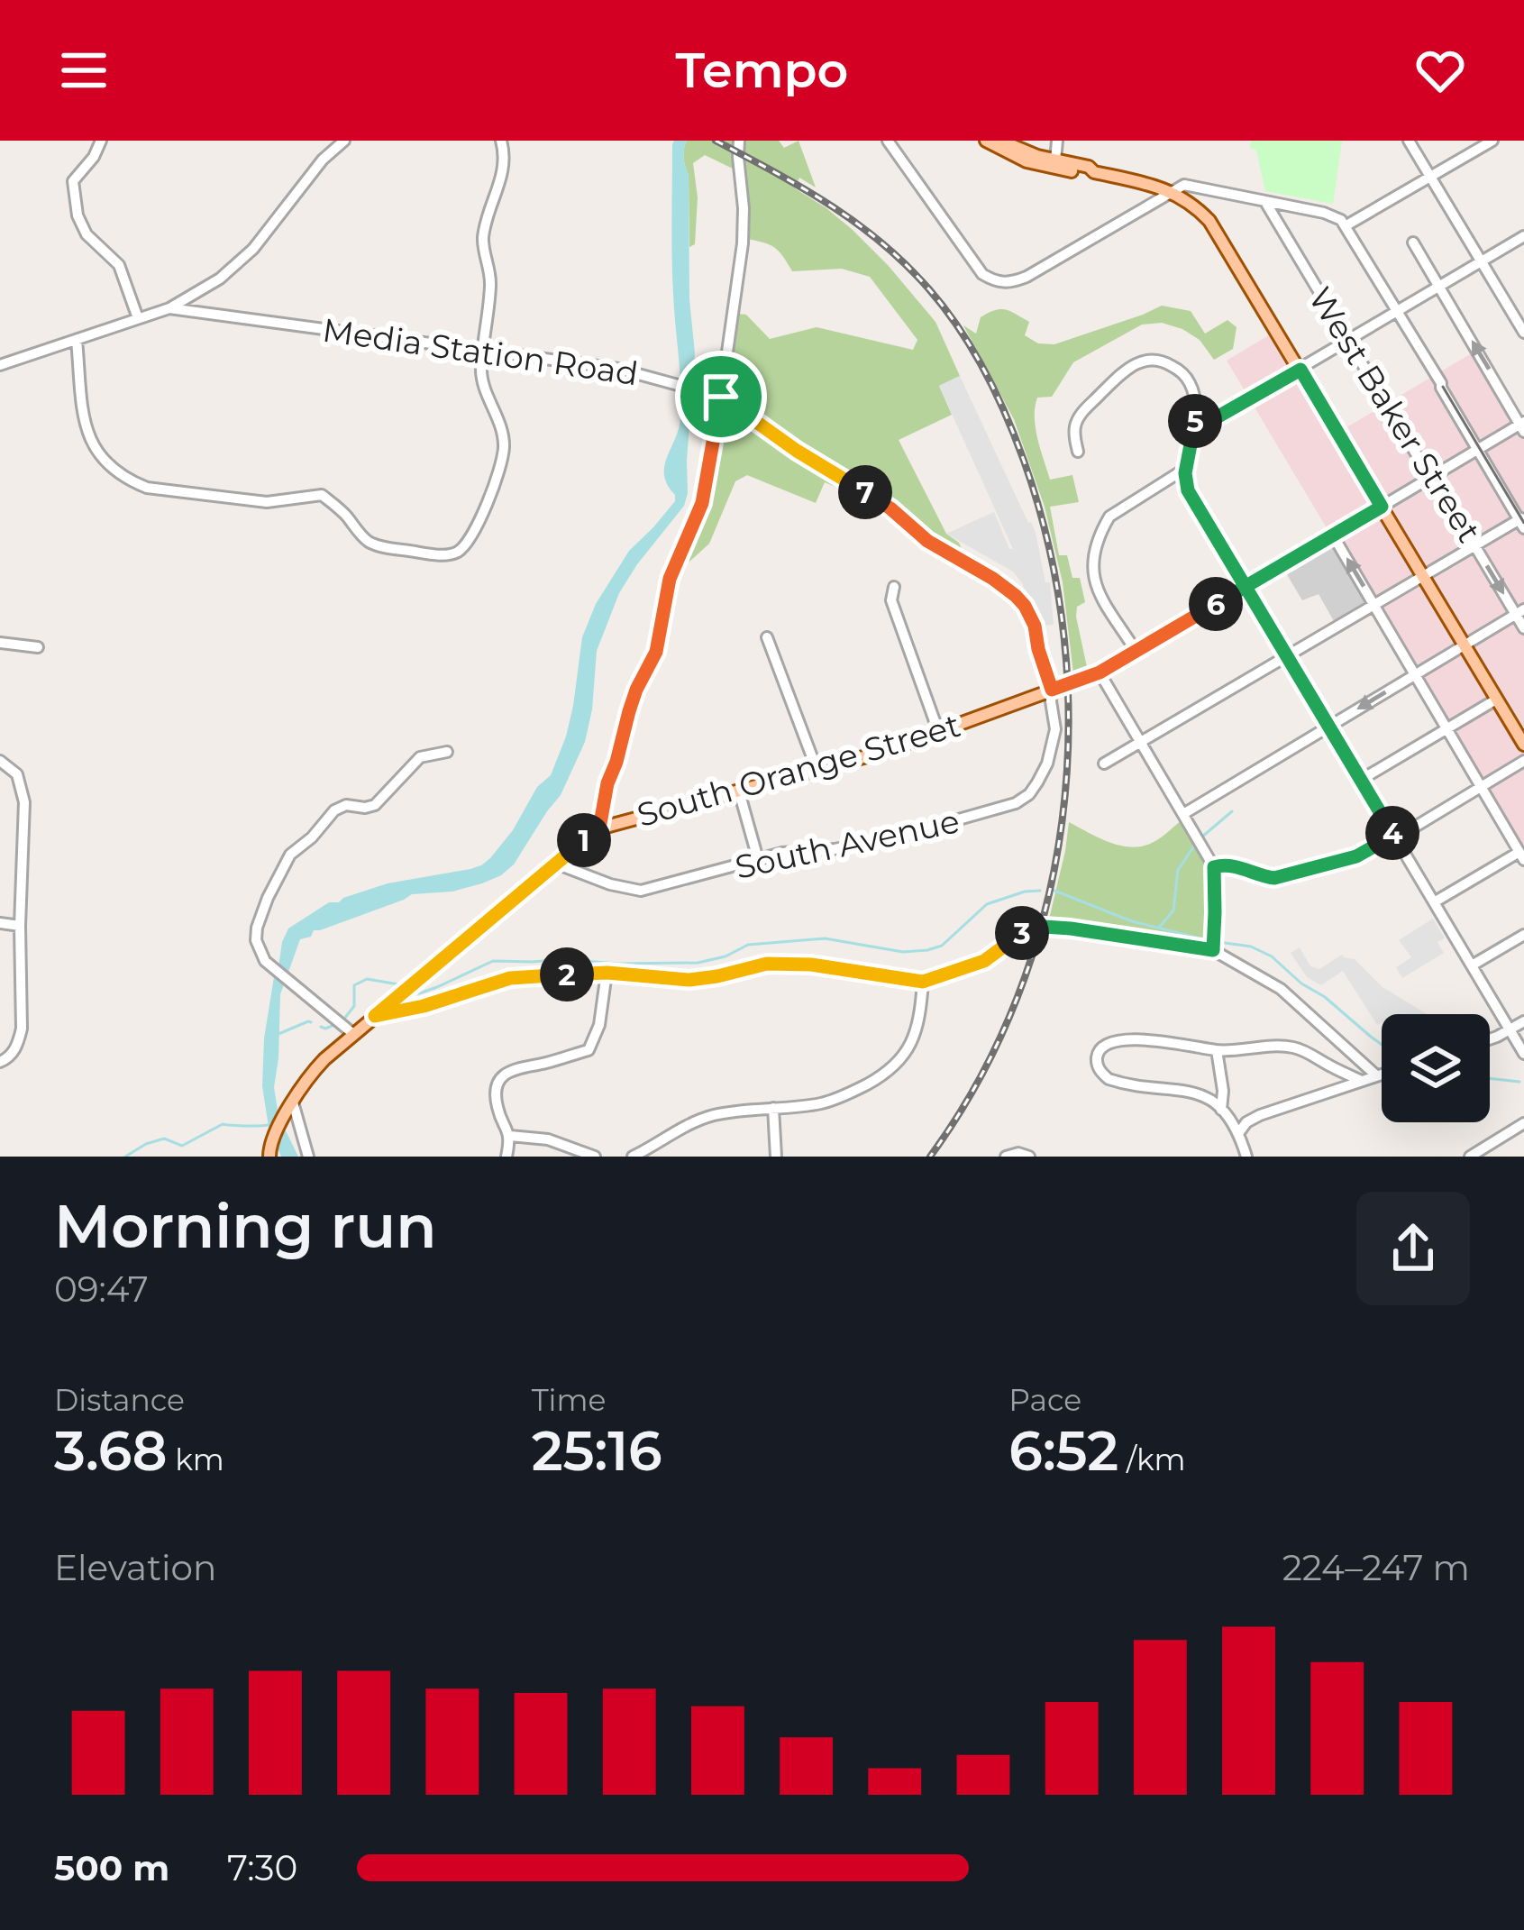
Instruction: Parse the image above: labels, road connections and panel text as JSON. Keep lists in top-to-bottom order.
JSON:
{
  "streets": {
    "main road": ["South Orange Street"],
    "street": ["Media Station Road", "West Baker Street", "South Avenue"]
  },
  "crossings": [
    ["Media Station Road", "South Orange Street"],
    ["Media Station Road", "South Avenue"],
    ["West Baker Street", "South Orange Street"],
    ["South Orange Street", "South Avenue"]
  ],
  "page": {
    "header": "Tempo",
    "pins": [
      "5",
      "7",
      "6",
      "4",
      "1",
      "3",
      "2"
    ],
    "heading": ["Morning run", "09:47"],
    "stats": [
      ["Distance", "3.68 km"],
      ["Time", "25:16"],
      ["Pace", "6:52 /km"]
    ],
    "chart": ["Elevation", "224–247 m"],
    "list": [
      {
        "name": "500 m",
        "note": "7:30"
      }
    ]
  }
}
